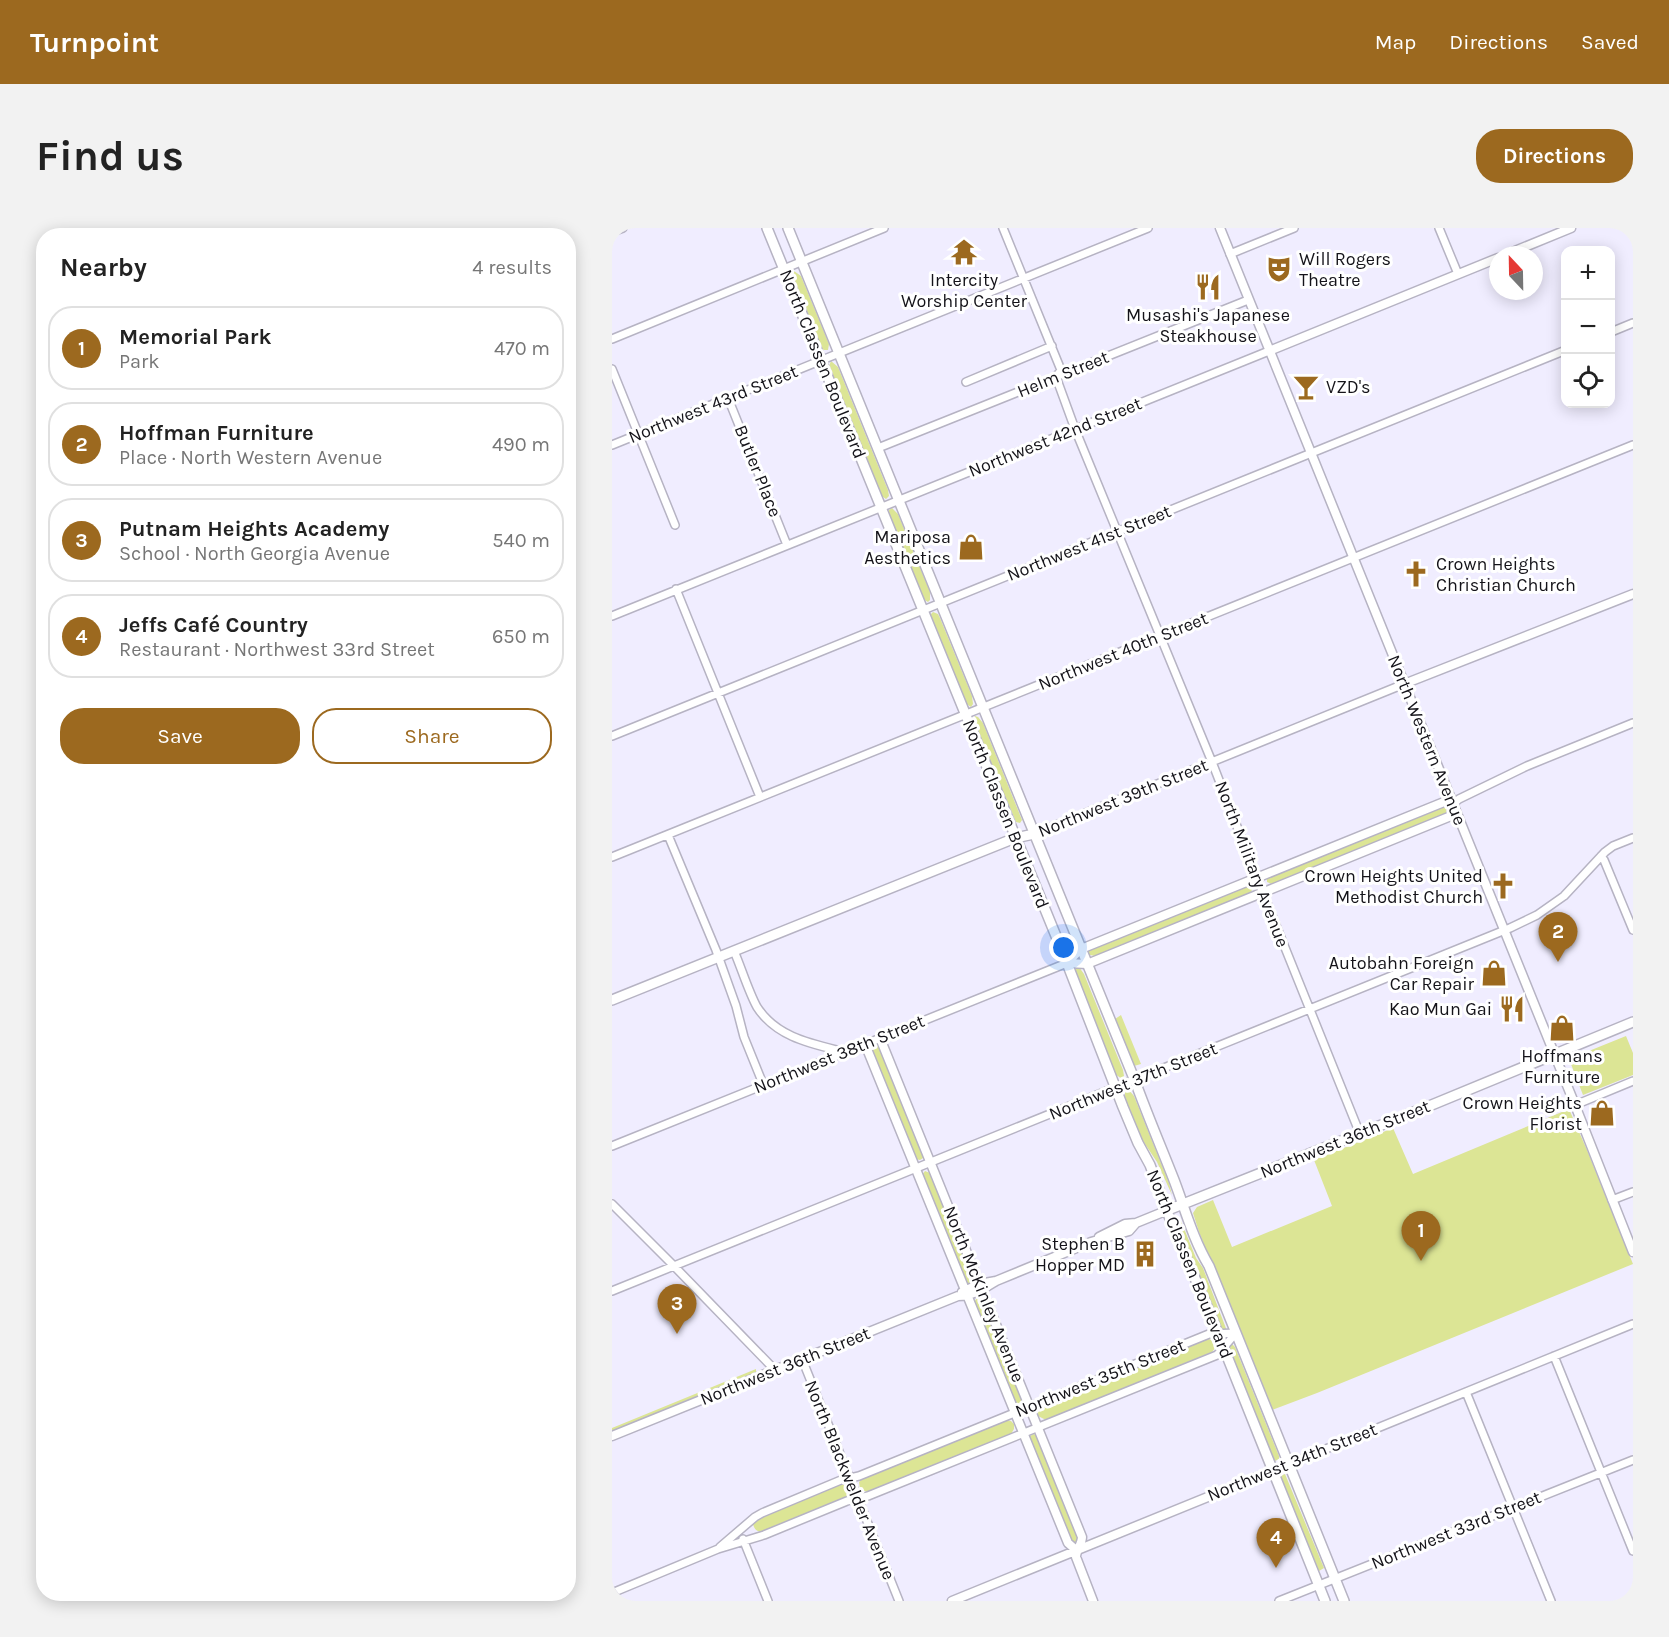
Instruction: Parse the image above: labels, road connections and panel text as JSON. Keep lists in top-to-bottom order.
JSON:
{
  "streets": {
    "main road": ["North Classen Boulevard", "Northwest 39th Street", "Northwest 36th Street"],
    "street": [
      "Helm Street",
      "Northwest 43rd Street",
      "Northwest 42nd Street",
      "Butler Place",
      "Northwest 41st Street",
      "Northwest 40th Street",
      "North Western Avenue",
      "North Military Avenue",
      "Northwest 38th Street",
      "Northwest 37th Street",
      "North McKinley Avenue",
      "Northwest 35th Street",
      "Northwest 34th Street",
      "North Blackwelder Avenue",
      "Northwest 33rd Street"
    ]
  },
  "crossings": [
    ["North Classen Boulevard", "Helm Street"],
    ["North Classen Boulevard", "Northwest 43rd Street"],
    ["North Classen Boulevard", "Northwest 42nd Street"],
    ["North Classen Boulevard", "Northwest 41st Street"],
    ["North Classen Boulevard", "Northwest 40th Street"],
    ["North Classen Boulevard", "Northwest 39th Street"],
    ["North Classen Boulevard", "Northwest 38th Street"],
    ["North Classen Boulevard", "Northwest 37th Street"],
    ["North Classen Boulevard", "Northwest 36th Street"],
    ["North Classen Boulevard", "Northwest 35th Street"],
    ["North Classen Boulevard", "Northwest 34th Street"],
    ["North Classen Boulevard", "Northwest 33rd Street"],
    ["Helm Street", "North Western Avenue"],
    ["Helm Street", "North Military Avenue"],
    ["Northwest 43rd Street", "Butler Place"],
    ["Northwest 43rd Street", "North Military Avenue"],
    ["Northwest 42nd Street", "Butler Place"],
    ["Northwest 42nd Street", "North Western Avenue"],
    ["Northwest 42nd Street", "North Military Avenue"],
    ["Northwest 41st Street", "North Western Avenue"],
    ["Northwest 41st Street", "North Military Avenue"],
    ["Northwest 40th Street", "North Western Avenue"],
    ["Northwest 40th Street", "North Military Avenue"],
    ["North Western Avenue", "Northwest 39th Street"],
    ["North Western Avenue", "Northwest 38th Street"],
    ["North Western Avenue", "Northwest 37th Street"],
    ["North Western Avenue", "Northwest 36th Street"],
    ["Northwest 39th Street", "North Military Avenue"],
    ["North Military Avenue", "Northwest 38th Street"],
    ["North Military Avenue", "Northwest 37th Street"],
    ["North Military Avenue", "Northwest 36th Street"],
    ["Northwest 38th Street", "North McKinley Avenue"],
    ["Northwest 37th Street", "North McKinley Avenue"],
    ["Northwest 36th Street", "North McKinley Avenue"],
    ["Northwest 36th Street", "North Blackwelder Avenue"],
    ["North McKinley Avenue", "Northwest 35th Street"],
    ["North McKinley Avenue", "Northwest 34th Street"],
    ["Northwest 35th Street", "North Blackwelder Avenue"]
  ],
  "places": {
    "temple": ["Intercity Worship Center"],
    "theatre": ["Will Rogers Theatre"],
    "restaurant": ["Musashi's Japanese Steakhouse", "Kao Mun Gai"],
    "bar": ["VZD's"],
    "shop": [
      "Mariposa Aesthetics",
      "Autobahn Foreign Car Repair",
      "Hoffmans Furniture",
      "Crown Heights Florist"
    ],
    "church": ["Crown Heights Christian Church", "Crown Heights United Methodist Church"],
    "building": ["Stephen B Hopper MD"]
  },
  "north": "top",
  "page": {
    "header": "Turnpoint",
    "nav": ["Map", "Directions", "Saved"],
    "buttons": [
      "Directions",
      ["Save", "Share"]
    ],
    "title": "Find us",
    "heading": ["Nearby", "4 results"],
    "map_buttons": ["+", "−"],
    "list": [
      {
        "mark": "1",
        "name": "Memorial Park",
        "note": "Park",
        "value": "470 m"
      },
      {
        "mark": "2",
        "name": "Hoffman Furniture",
        "note": "Place · North Western Avenue",
        "value": "490 m"
      },
      {
        "mark": "3",
        "name": "Putnam Heights Academy",
        "note": "School · North Georgia Avenue",
        "value": "540 m"
      },
      {
        "mark": "4",
        "name": "Jeffs Café Country",
        "note": "Restaurant · Northwest 33rd Street",
        "value": "650 m"
      }
    ],
    "pins": [
      "2",
      "1",
      "3",
      "4"
    ]
  }
}
